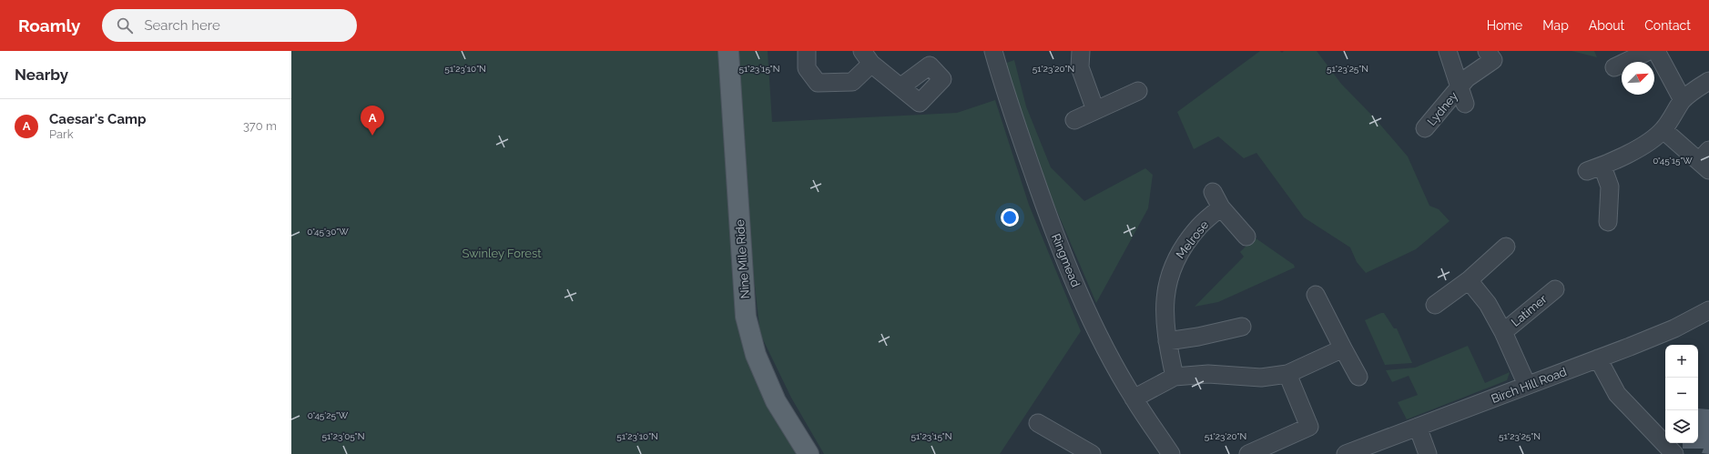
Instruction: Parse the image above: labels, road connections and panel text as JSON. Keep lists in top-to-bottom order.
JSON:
{
  "streets": {
    "main road": ["Nine Mile Ride"],
    "street": [
      "Lydney",
      "Melrose",
      "Ringmead",
      "Latimer",
      "Birch Hill Road"
    ]
  },
  "crossings": [
    ["Latimer", "Birch Hill Road"]
  ],
  "parks": ["Swinley Forest"],
  "north": "top right",
  "page": {
    "header": "Roamly",
    "search": "Search here",
    "nav": [
      "Home",
      "Map",
      "About",
      "Contact"
    ],
    "heading": "Nearby",
    "list": [
      {
        "mark": "A",
        "name": "Caesar's Camp",
        "note": "Park",
        "value": "370 m"
      }
    ],
    "pins": "A",
    "map_buttons": ["+", "−"]
  },
  "coordinates": [
    "51°23'10\"N",
    "51°23'15\"N",
    "51°23'20\"N",
    "51°23'25\"N",
    "0°45'15\"W",
    "0°45'30\"W",
    "0°45'25\"W",
    "51°23'05\"N"
  ]
}
